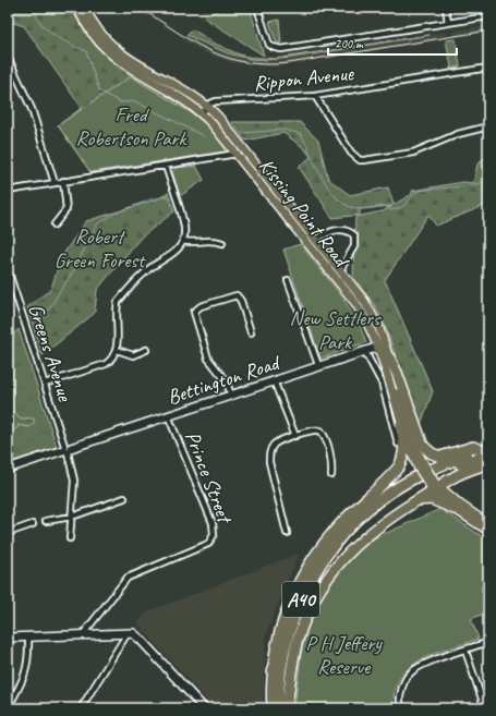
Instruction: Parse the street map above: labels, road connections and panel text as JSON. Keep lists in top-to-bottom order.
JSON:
{
  "streets": {
    "highway": ["A40"],
    "main road": ["Kissing Point Road", "Bettington Road"],
    "street": ["Rippon Avenue", "Greens Avenue", "Prince Street"]
  },
  "crossings": [
    ["Rippon Avenue", "Kissing Point Road"],
    ["Kissing Point Road", "Bettington Road"],
    ["Kissing Point Road", "A40"],
    ["Greens Avenue", "Bettington Road"],
    ["Bettington Road", "Prince Street"]
  ],
  "parks": [
    "Fred Robertson Park",
    "Robert Green Forest",
    "New Settlers Park",
    "P H Jeffery Reserve"
  ],
  "scale_bar": "200 m"
}
